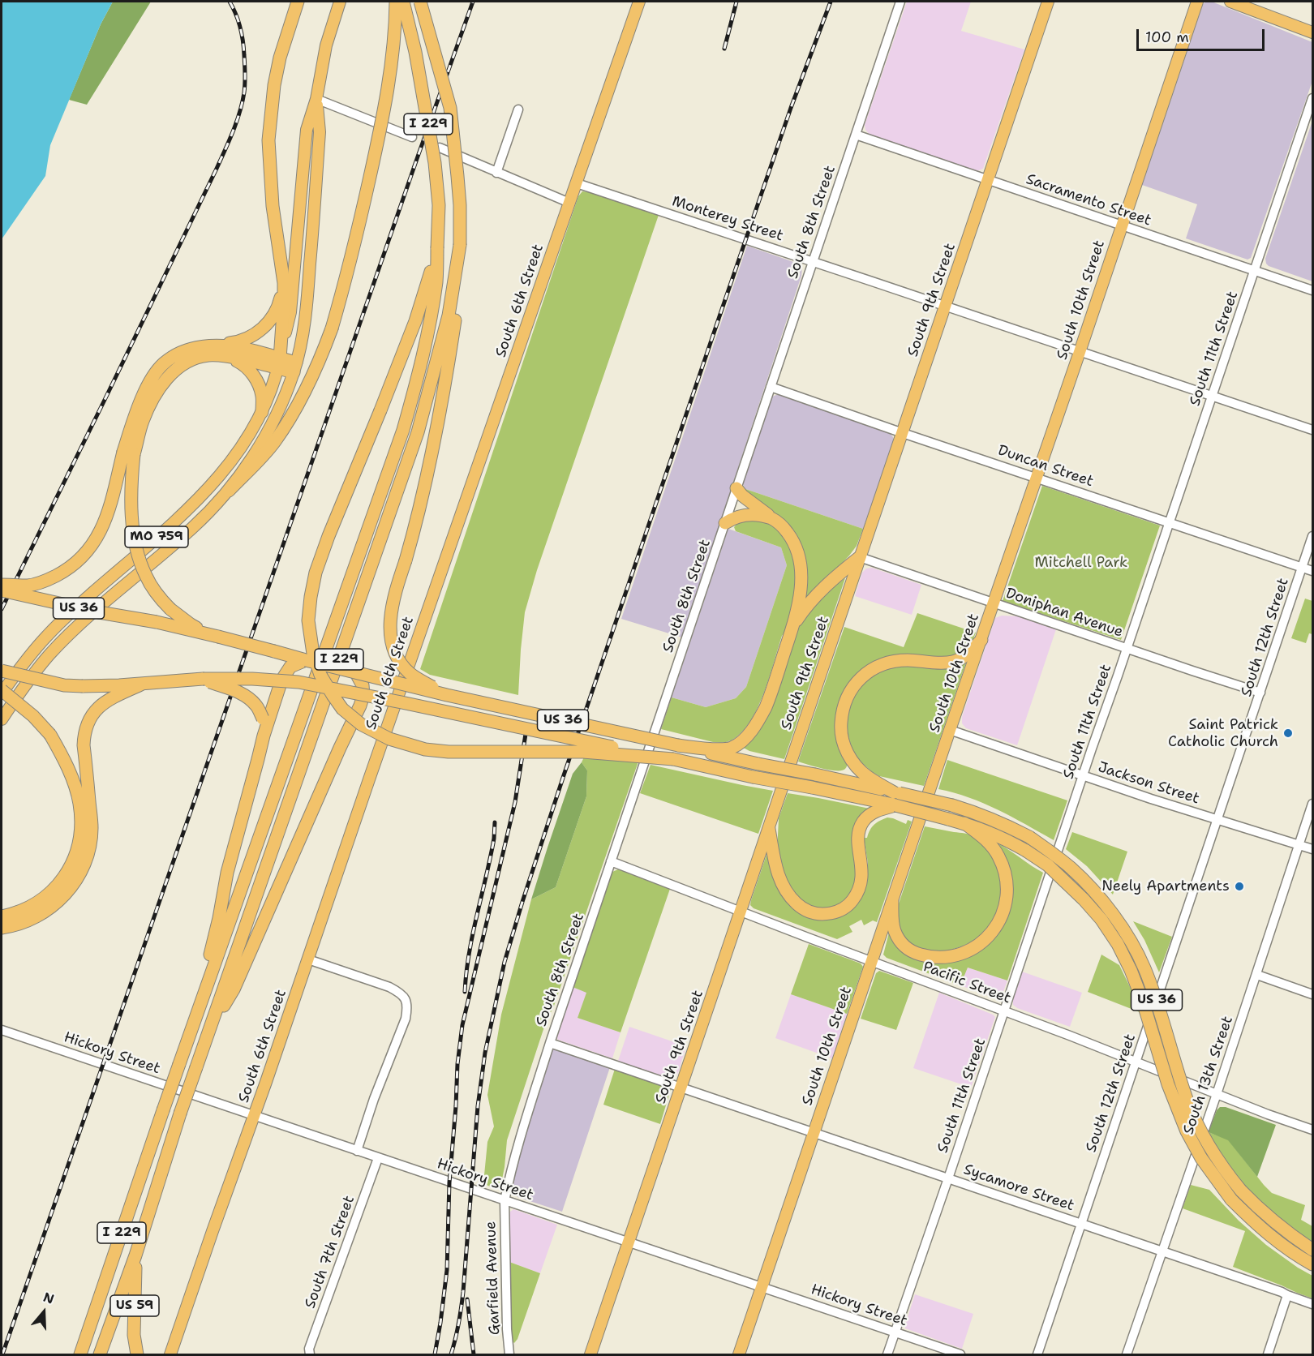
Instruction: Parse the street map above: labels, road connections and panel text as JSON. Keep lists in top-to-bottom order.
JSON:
{
  "streets": {
    "highway": ["I 229", "US 36", "US 59"],
    "main road": [
      "South 9th Street",
      "South 10th Street",
      "South 6th Street",
      "MO 759"
    ],
    "street": [
      "Sacramento Street",
      "Monterey Street",
      "South 8th Street",
      "South 11th Street",
      "Duncan Street",
      "Doniphan Avenue",
      "South 12th Street",
      "Jackson Street",
      "Pacific Street",
      "Hickory Street",
      "South 13th Street",
      "Sycamore Street",
      "South 7th Street",
      "Garfield Avenue"
    ]
  },
  "crossings": [
    ["I 229", "US 59"],
    ["Sacramento Street", "South 8th Street"],
    ["Sacramento Street", "South 9th Street"],
    ["Sacramento Street", "South 10th Street"],
    ["Sacramento Street", "South 11th Street"],
    ["Monterey Street", "South 8th Street"],
    ["Monterey Street", "South 9th Street"],
    ["Monterey Street", "South 10th Street"],
    ["Monterey Street", "South 6th Street"],
    ["Monterey Street", "South 11th Street"],
    ["South 8th Street", "Duncan Street"],
    ["South 8th Street", "Pacific Street"],
    ["South 8th Street", "Hickory Street"],
    ["South 8th Street", "Sycamore Street"],
    ["South 8th Street", "Garfield Avenue"],
    ["South 9th Street", "Duncan Street"],
    ["South 9th Street", "Doniphan Avenue"],
    ["South 9th Street", "Pacific Street"],
    ["South 9th Street", "Hickory Street"],
    ["South 9th Street", "Sycamore Street"],
    ["South 10th Street", "Duncan Street"],
    ["South 10th Street", "Doniphan Avenue"],
    ["South 10th Street", "Jackson Street"],
    ["South 10th Street", "Pacific Street"],
    ["South 10th Street", "Hickory Street"],
    ["South 10th Street", "Sycamore Street"],
    ["South 6th Street", "Hickory Street"],
    ["South 11th Street", "Duncan Street"],
    ["South 11th Street", "Doniphan Avenue"],
    ["South 11th Street", "Jackson Street"],
    ["South 11th Street", "Pacific Street"],
    ["South 11th Street", "Hickory Street"],
    ["South 11th Street", "Sycamore Street"],
    ["Duncan Street", "South 12th Street"],
    ["Doniphan Avenue", "South 12th Street"],
    ["South 12th Street", "Jackson Street"],
    ["South 12th Street", "Pacific Street"],
    ["South 12th Street", "Sycamore Street"],
    ["Jackson Street", "South 13th Street"],
    ["Pacific Street", "South 13th Street"],
    ["Hickory Street", "South 7th Street"],
    ["Hickory Street", "Garfield Avenue"],
    ["South 13th Street", "Sycamore Street"]
  ],
  "parks": ["Mitchell Park"],
  "places": ["Saint Patrick Catholic Church", "Neely Apartments"],
  "scale_bar": "100 m",
  "north": "top"
}
